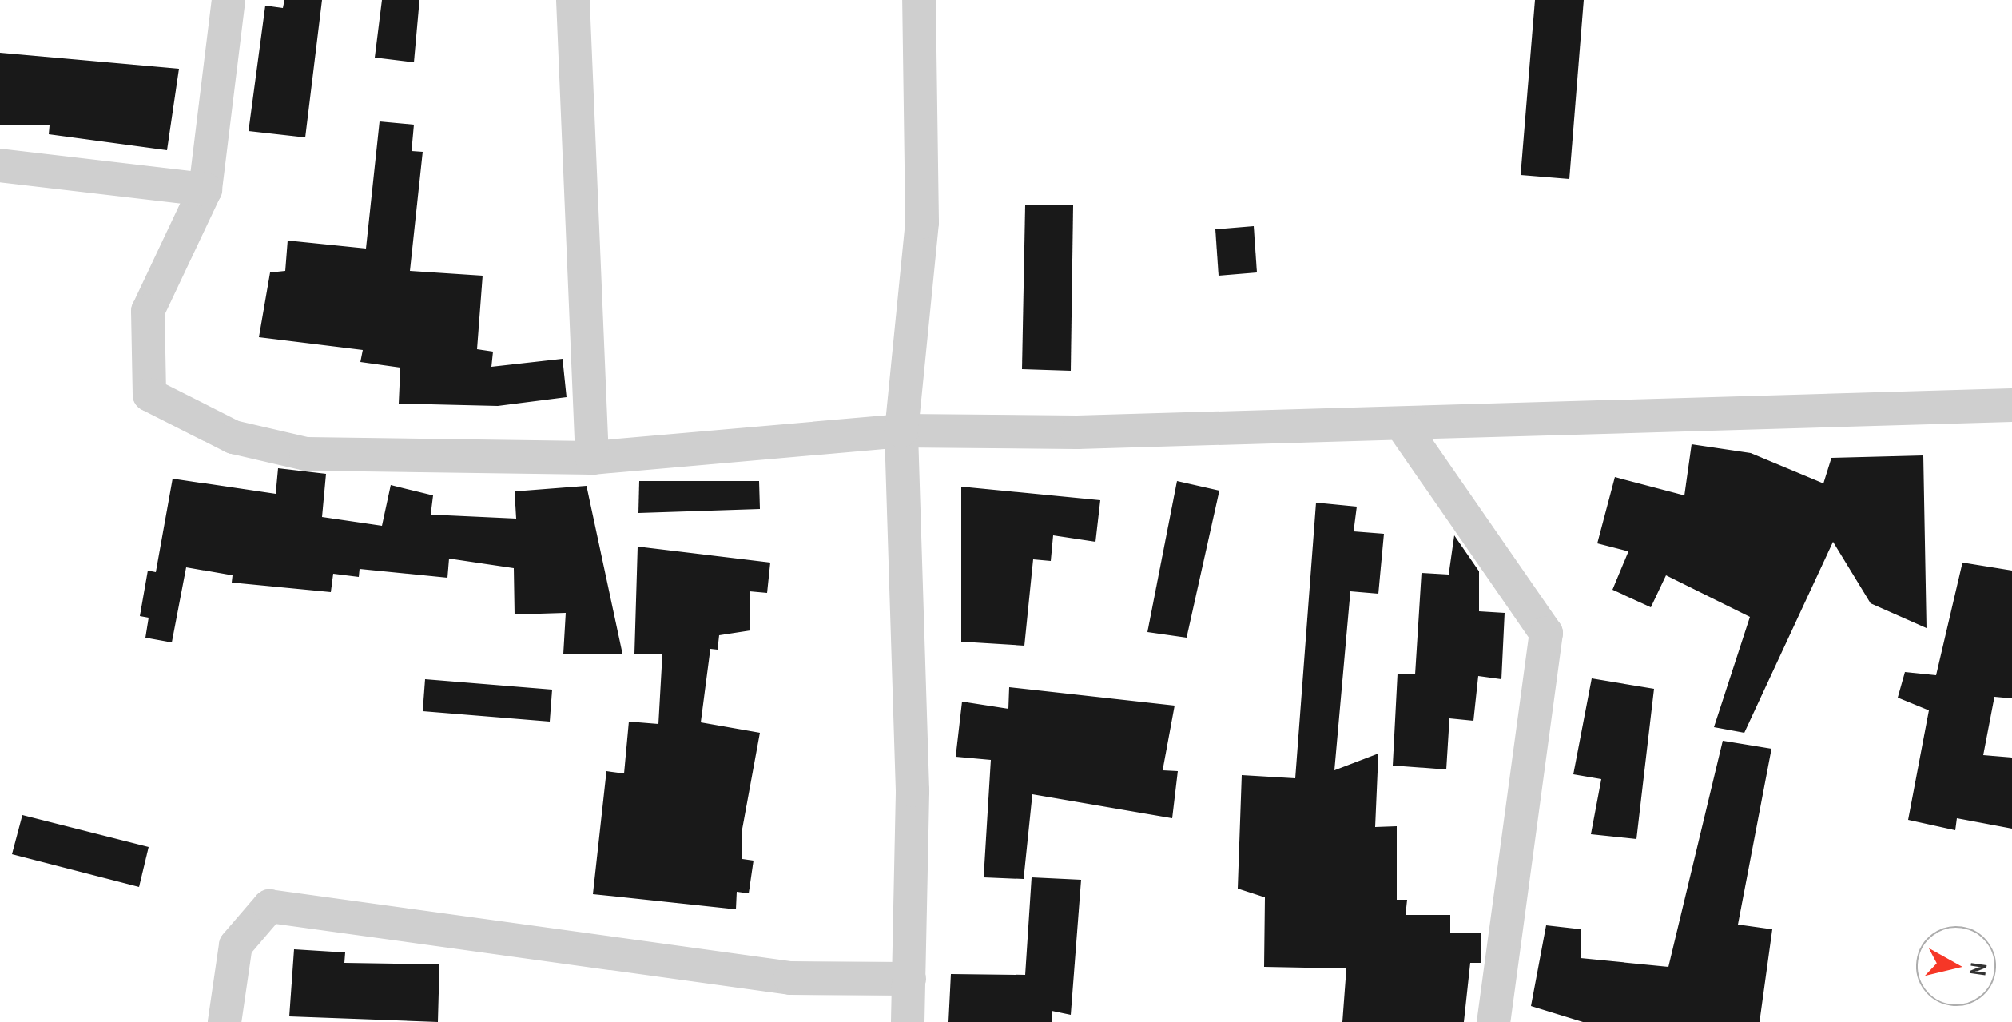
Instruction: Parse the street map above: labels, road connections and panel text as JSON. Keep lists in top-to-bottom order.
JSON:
{
  "north": "right"
}
